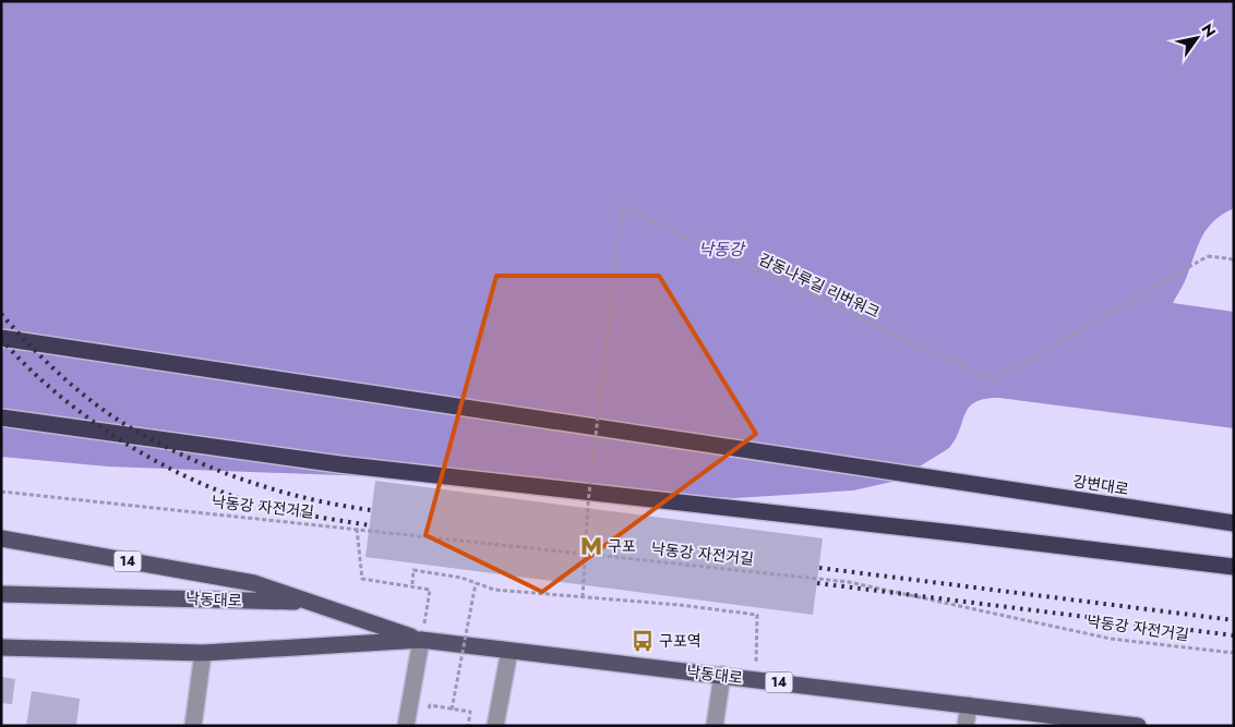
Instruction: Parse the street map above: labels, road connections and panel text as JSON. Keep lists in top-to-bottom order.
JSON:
{
  "streets": {
    "highway": ["강변대로"],
    "main road": ["14", "낙동대로"],
    "path": ["감동나루길 리버워크", "낙동강 자전거길"]
  },
  "crossings": [
    ["14", "낙동대로"]
  ],
  "water": ["낙동강"],
  "places": {
    "metro station": ["구포"],
    "bus stop": ["구포역"]
  },
  "north": "top right"
}
